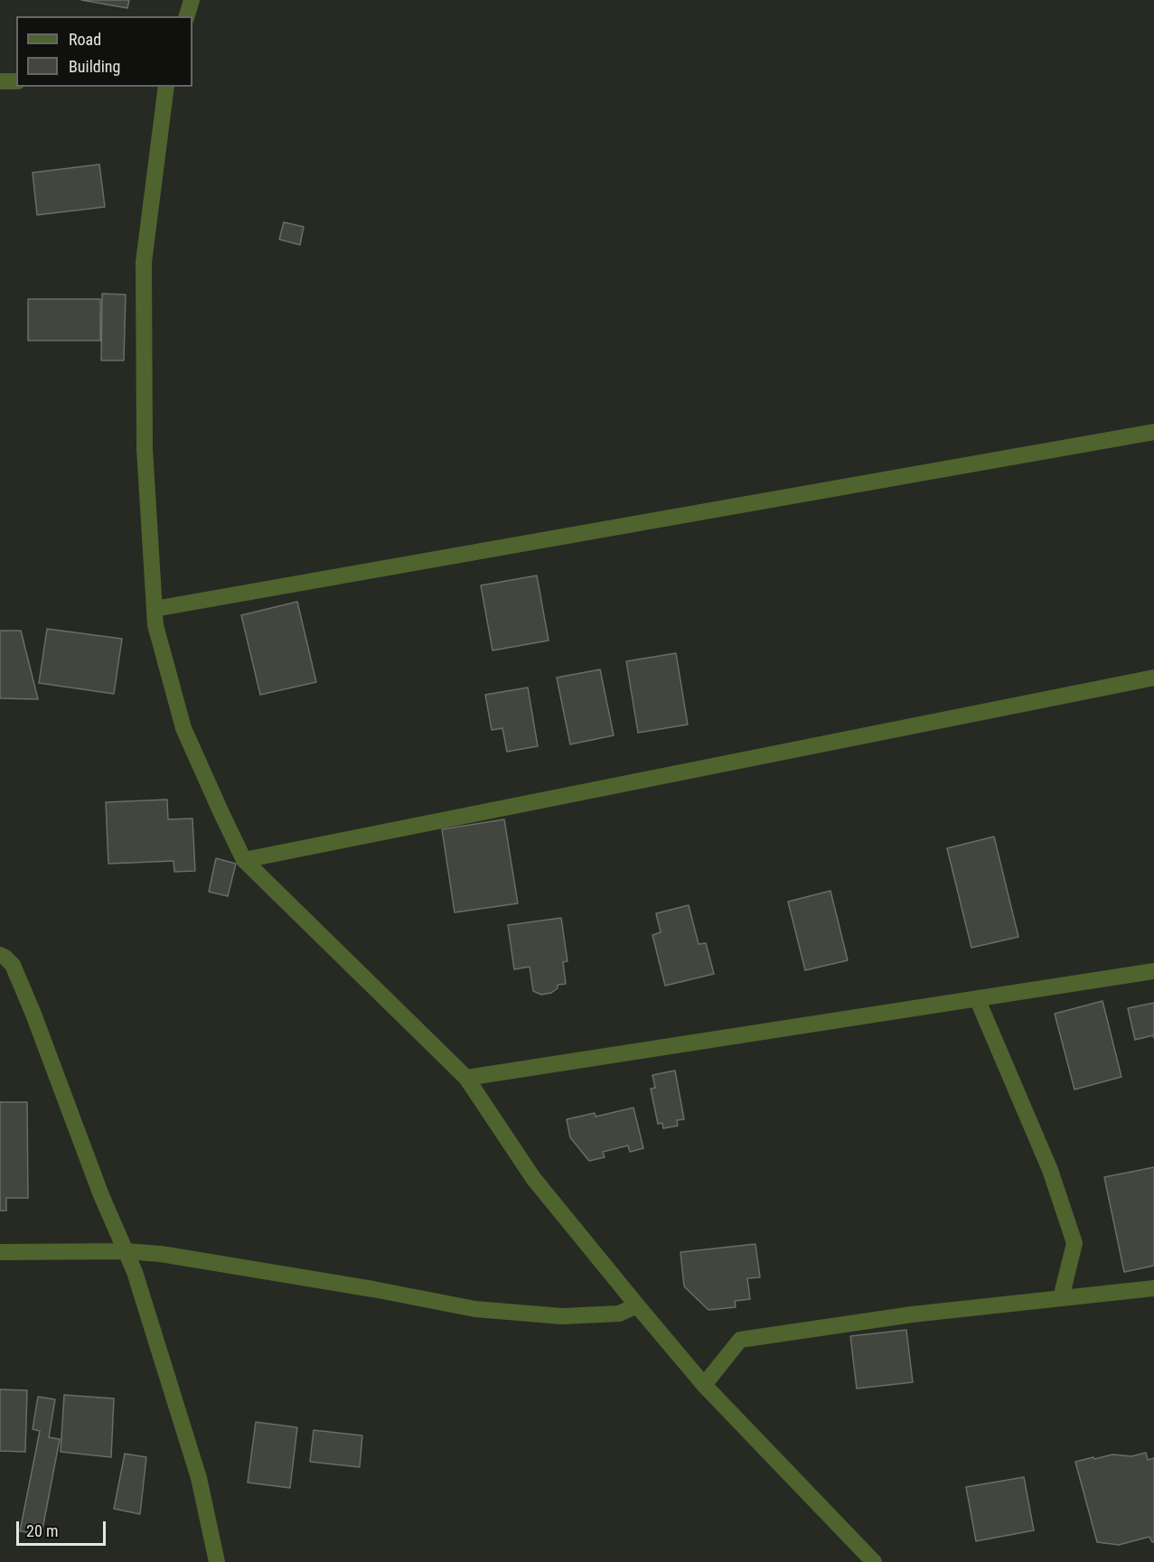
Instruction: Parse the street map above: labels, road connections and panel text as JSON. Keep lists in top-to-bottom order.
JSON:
{
  "legend": ["Road", "Building"],
  "scale_bar": "20 m"
}
